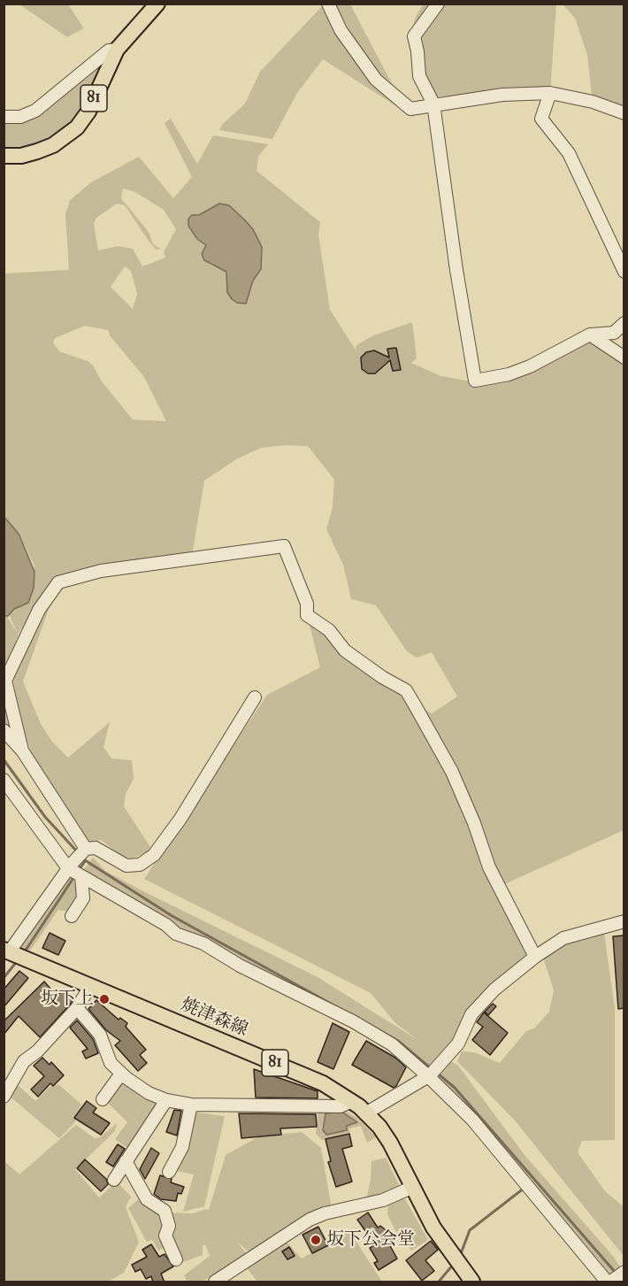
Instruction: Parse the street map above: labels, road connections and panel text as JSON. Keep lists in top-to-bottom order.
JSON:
{
  "streets": {
    "main road": ["81", "焼津森線"]
  },
  "places": ["坂下上", "坂下公会堂"]
}
